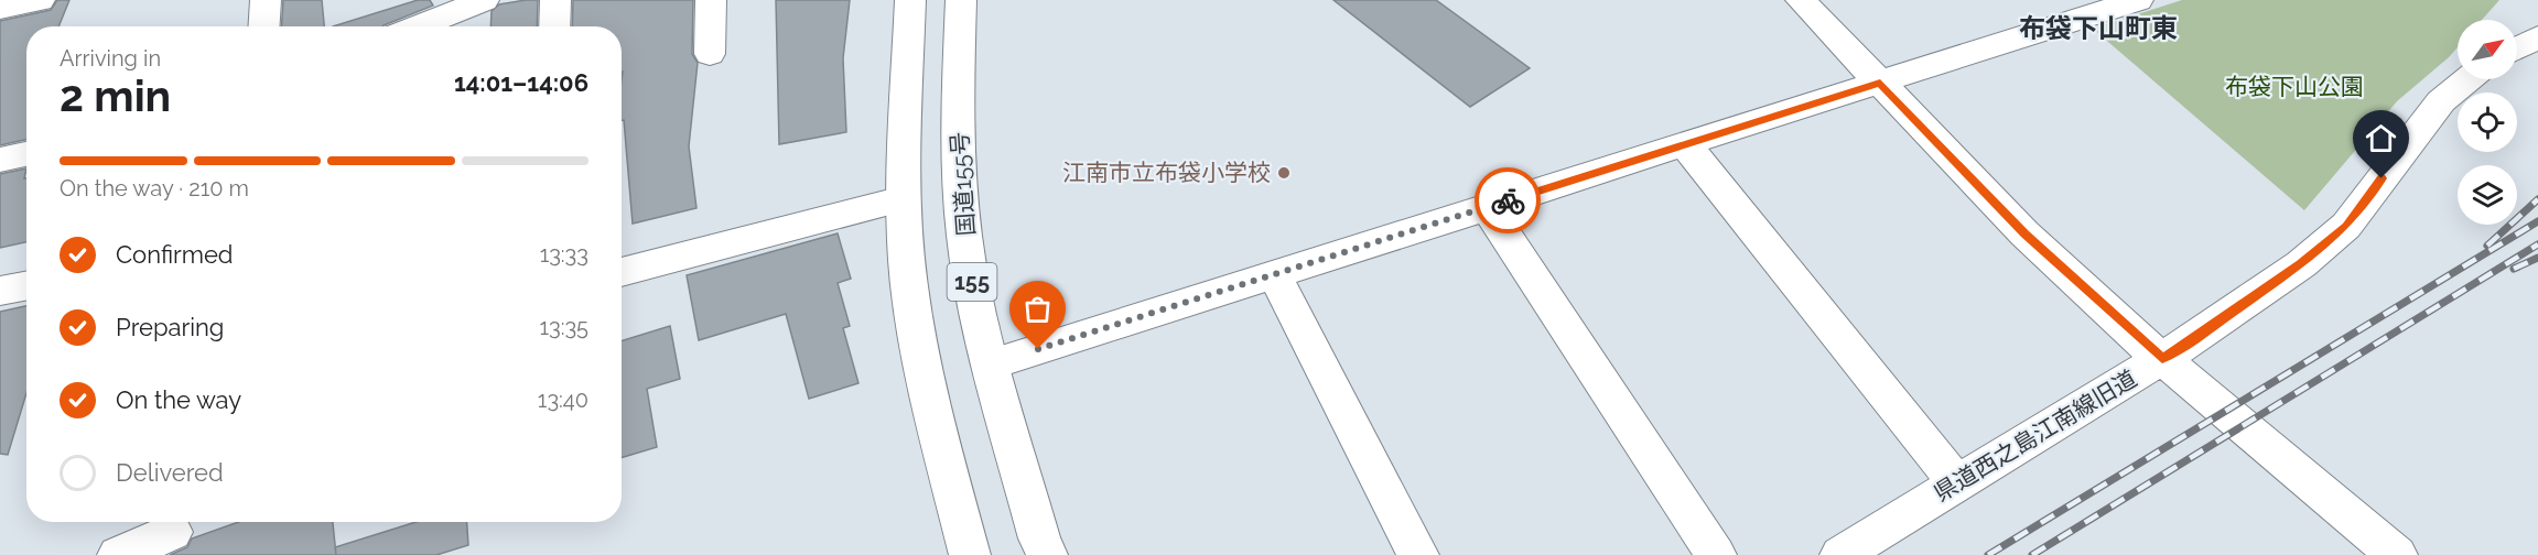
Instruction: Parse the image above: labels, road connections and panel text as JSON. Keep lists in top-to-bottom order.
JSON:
{
  "streets": {
    "main road": ["国道155号", "155", "県道西之島江南線旧道"]
  },
  "districts": ["布袋下山町東"],
  "parks": ["布袋下山公園"],
  "places": ["江南市立布袋小学校"],
  "north": "top right",
  "page": {
    "heading": ["2 min", "Arriving in", "14:01–14:06"],
    "bar": "On the way · 210 m",
    "list": [
      ["Confirmed", "13:33"],
      ["Preparing", "13:35"],
      ["On the way", "13:40"],
      "Delivered"
    ]
  }
}
